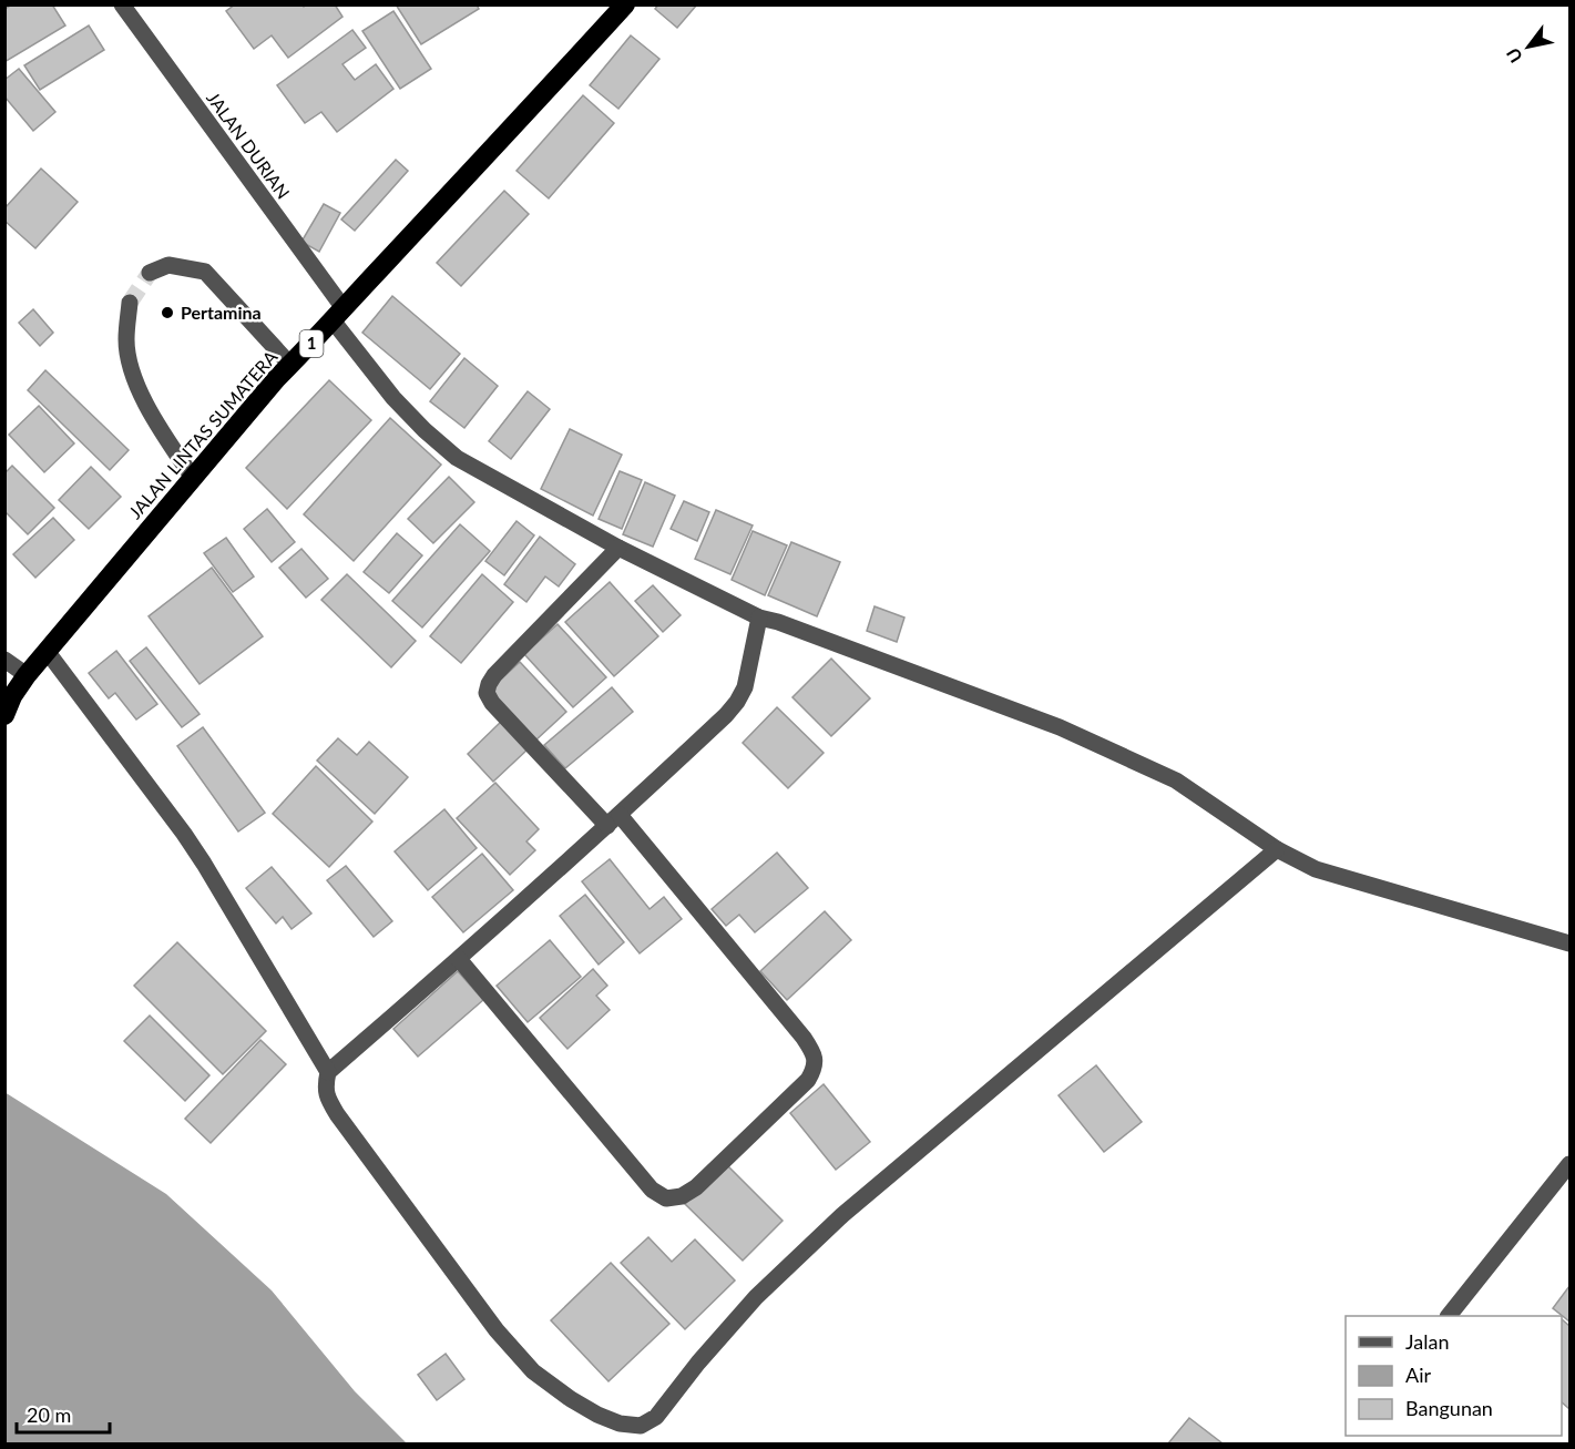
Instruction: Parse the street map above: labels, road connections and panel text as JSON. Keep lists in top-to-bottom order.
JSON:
{
  "streets": {
    "highway": ["1", "JALAN LINTAS SUMATERA"],
    "street": ["JALAN DURIAN"]
  },
  "crossings": [
    ["JALAN DURIAN", "JALAN LINTAS SUMATERA"]
  ],
  "places": ["Pertamina"],
  "legend": ["Jalan", "Air", "Bangunan"],
  "scale_bar": "20 m",
  "north": "bottom left"
}
